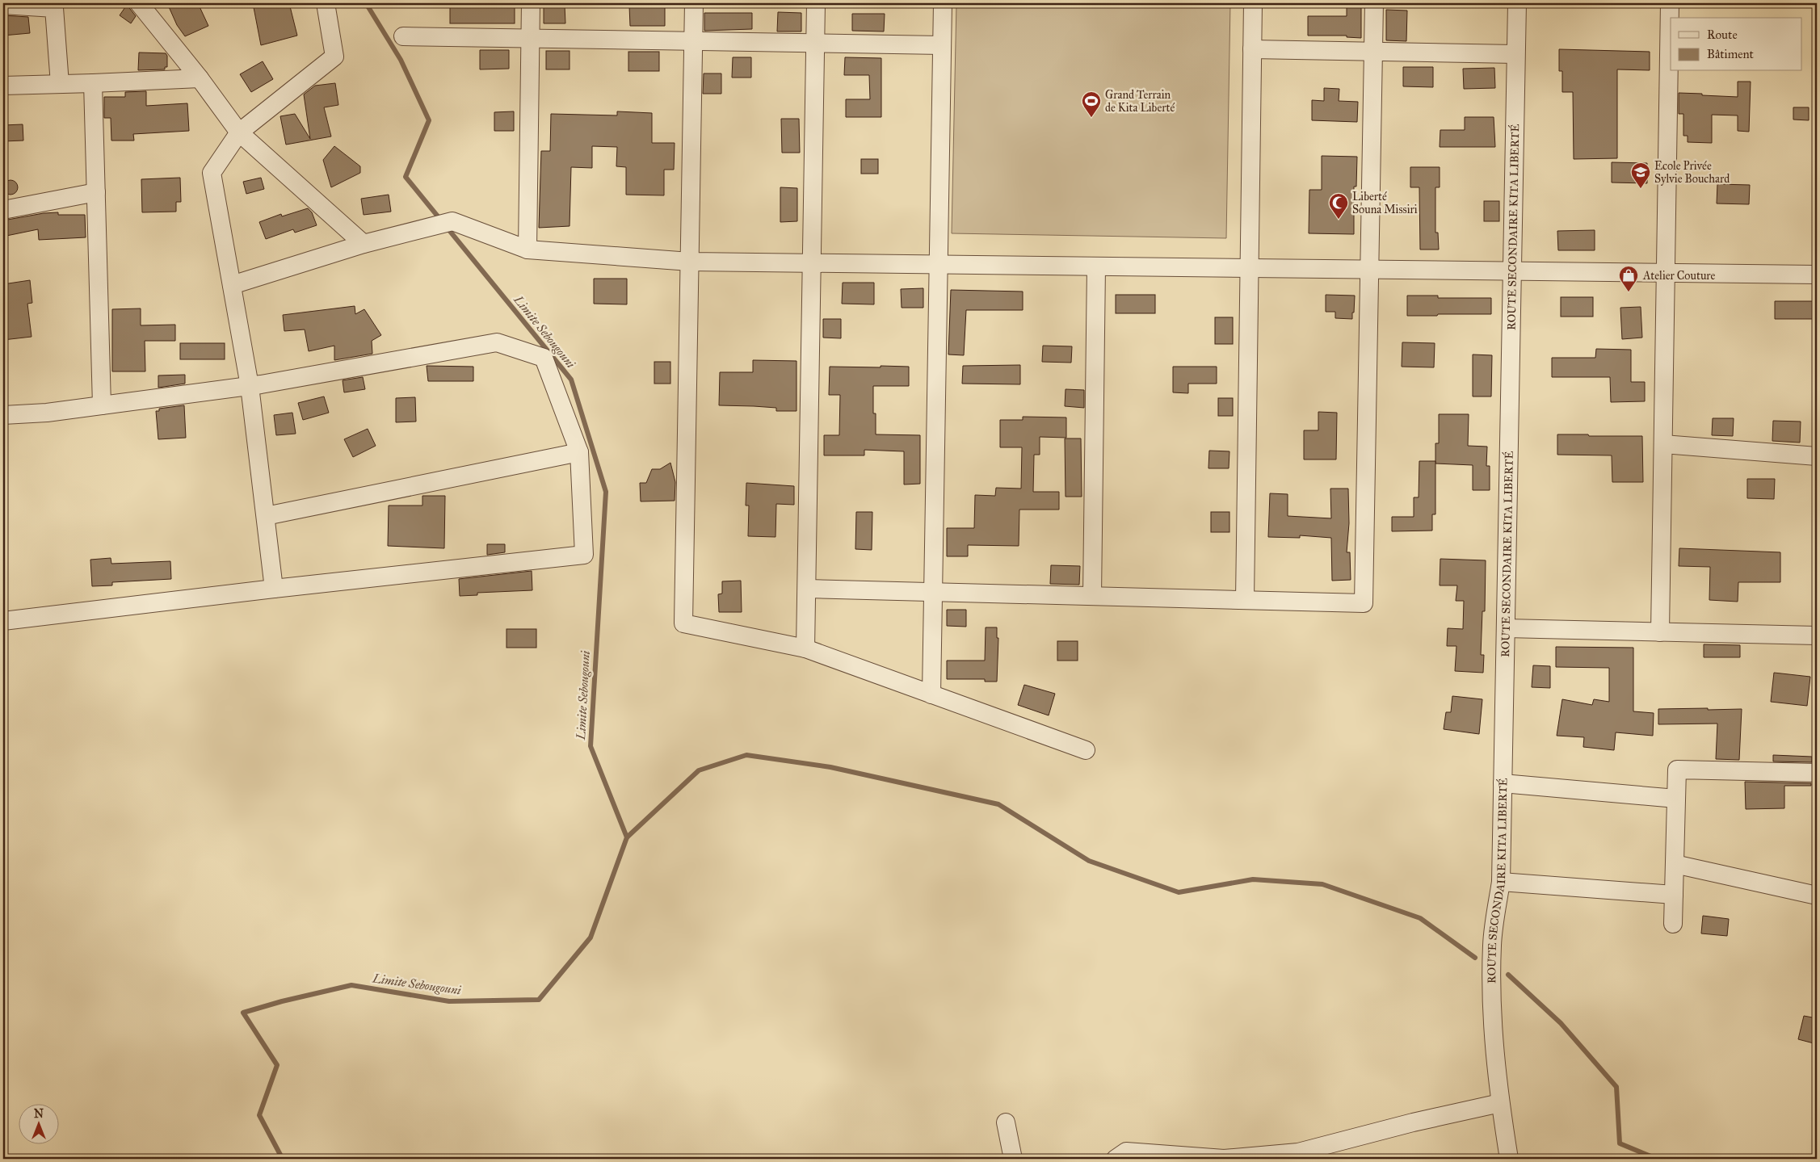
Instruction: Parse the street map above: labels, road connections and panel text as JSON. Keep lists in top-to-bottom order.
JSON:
{
  "streets": {
    "street": ["ROUTE SECONDAIRE KITA LIBERTÉ"]
  },
  "water": ["Limite Sebougouni"],
  "places": {
    "sports": ["Grand Terrain de Kita Liberté"],
    "school or university": ["Ecole Privée Sylvie Bouchard"],
    "mosque": ["Liberté Souna Missiri"],
    "shop": ["Atelier Couture"]
  },
  "legend": ["Route", "Bâtiment"],
  "north": "top"
}
